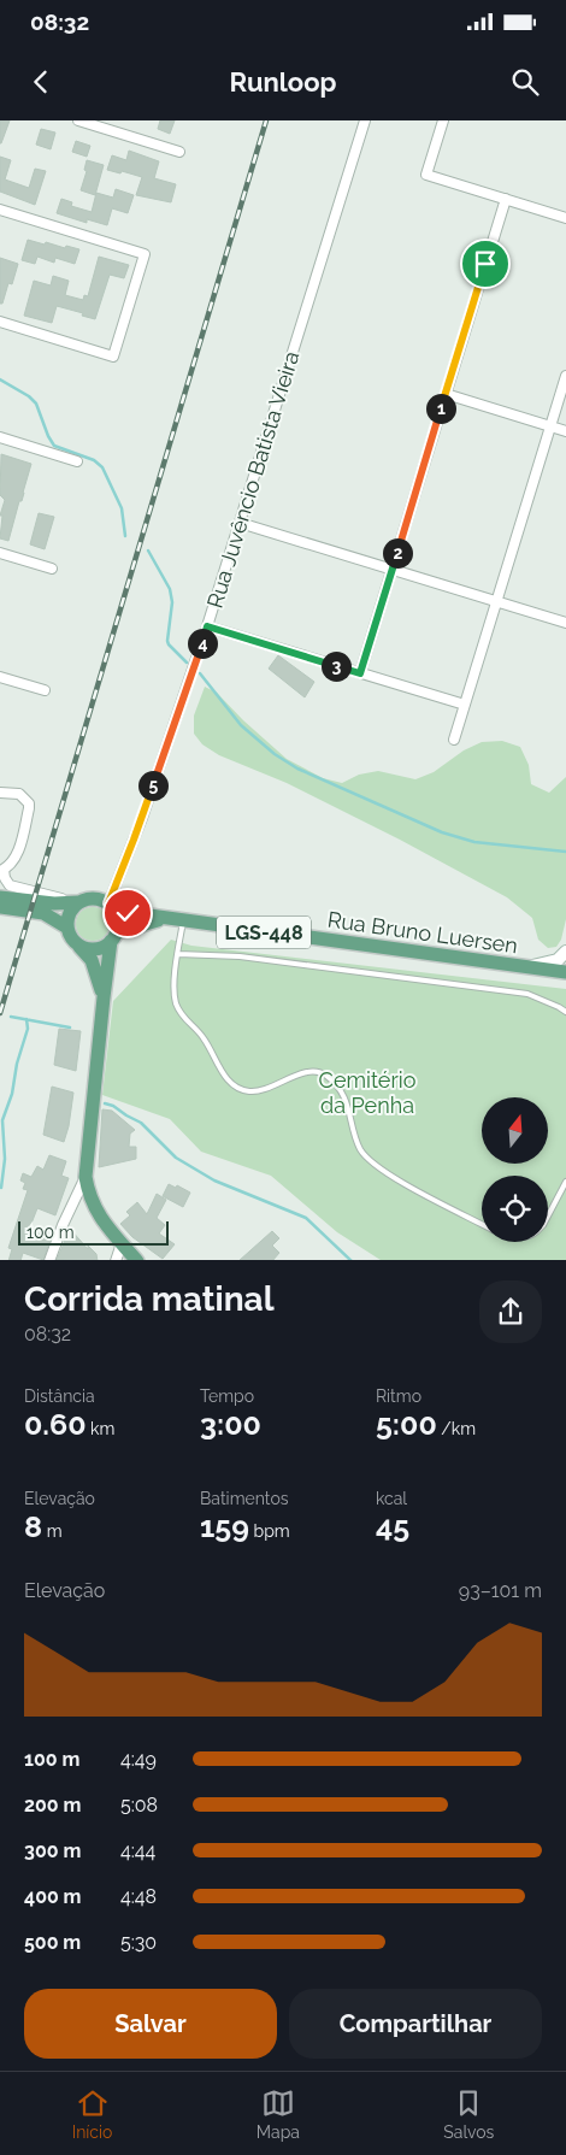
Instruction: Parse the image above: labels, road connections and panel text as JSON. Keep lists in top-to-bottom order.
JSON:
{
  "streets": {
    "main road": ["LGS-448", "Rua Bruno Luersen"],
    "street": ["Rua Juvêncio Batista Vieira"]
  },
  "crossings": [
    ["Rua Juvêncio Batista Vieira", "Rua Bruno Luersen"]
  ],
  "parks": ["Cemitério da Penha"],
  "scale_bar": "100 m",
  "north": "top",
  "page": {
    "status": "08:32",
    "header": "Runloop",
    "pins": [
      "1",
      "2",
      "4",
      "3",
      "5"
    ],
    "scale": "100 m",
    "heading": ["Corrida matinal", "08:32"],
    "stats": [
      ["Distância", "0.60 km"],
      ["Tempo", "3:00"],
      ["Ritmo", "5:00 /km"],
      ["Elevação", "8 m"],
      ["Batimentos", "159 bpm"],
      ["kcal", "45"]
    ],
    "chart": ["Elevação", "93–101 m"],
    "list": [
      {
        "name": "100 m",
        "note": "4:49"
      },
      {
        "name": "200 m",
        "note": "5:08"
      },
      {
        "name": "300 m",
        "note": "4:44"
      },
      {
        "name": "400 m",
        "note": "4:48"
      },
      {
        "name": "500 m",
        "note": "5:30"
      }
    ],
    "buttons": ["Salvar", "Compartilhar"],
    "tabs": ["Início", "Mapa", "Salvos"]
  }
}
